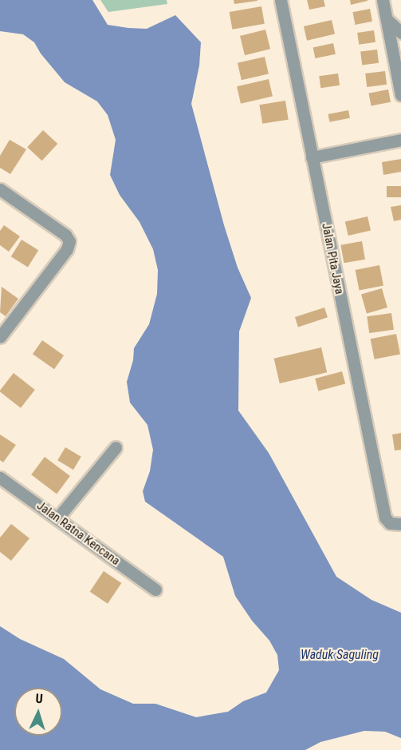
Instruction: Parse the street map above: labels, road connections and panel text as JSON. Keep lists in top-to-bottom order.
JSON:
{
  "streets": {
    "street": ["Jalan Pita Jaya", "Jalan Ratna Kencana"]
  },
  "water": ["Waduk Saguling"],
  "north": "top"
}
